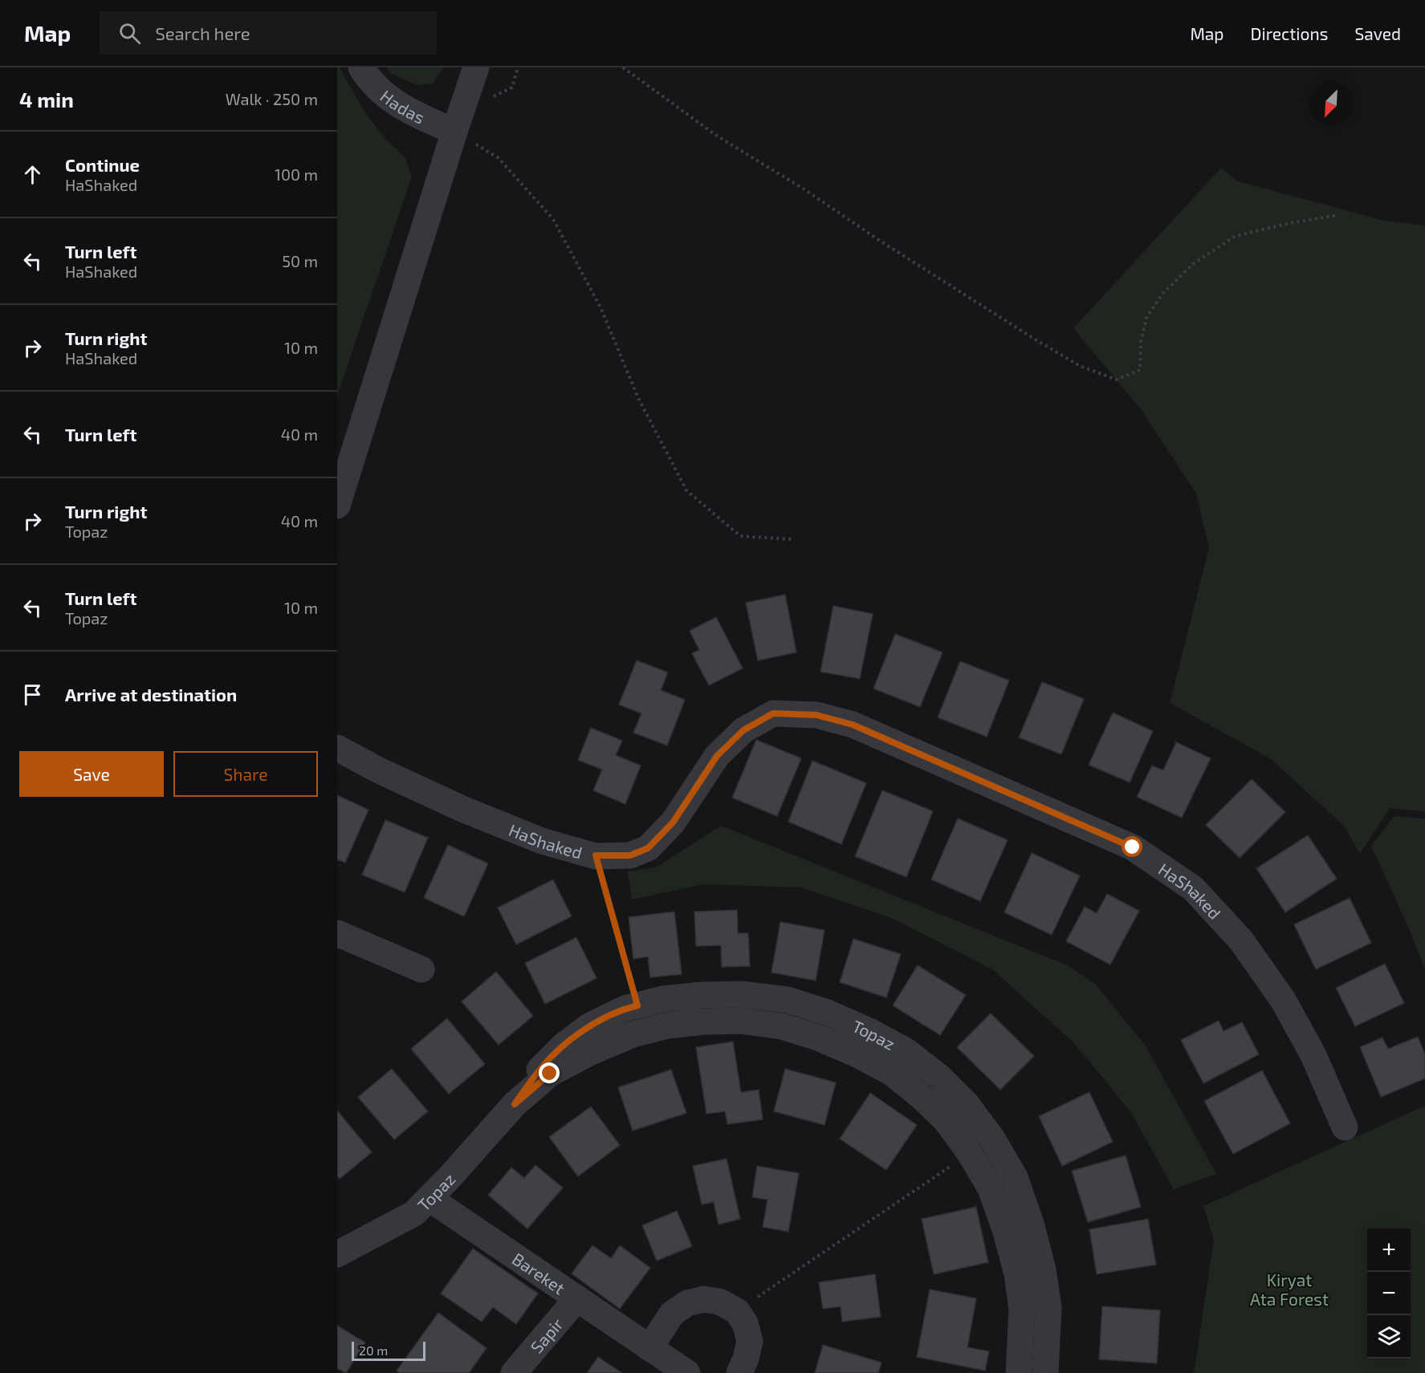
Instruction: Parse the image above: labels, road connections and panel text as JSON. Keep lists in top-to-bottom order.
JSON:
{
  "streets": {
    "street": [
      "Hadas",
      "HaShaked",
      "Topaz",
      "Bareket",
      "Sapir"
    ]
  },
  "crossings": [
    ["Topaz", "Bareket"],
    ["Bareket", "Sapir"]
  ],
  "parks": ["Kiryat Ata Forest"],
  "scale_bar": "20 m",
  "north": "bottom left",
  "page": {
    "header": "Map",
    "search": "Search here",
    "nav": ["Map", "Directions", "Saved"],
    "heading": ["4 min", "Walk · 250 m"],
    "list": [
      ["Continue", "HaShaked", "100 m"],
      ["Turn left", "HaShaked", "50 m"],
      ["Turn right", "HaShaked", "10 m"],
      ["Turn left", "40 m"],
      ["Turn right", "Topaz", "40 m"],
      ["Turn left", "Topaz", "10 m"],
      "Arrive at destination"
    ],
    "buttons": ["Save", "Share"],
    "map_buttons": ["+", "−"],
    "scale": "20 m"
  }
}
